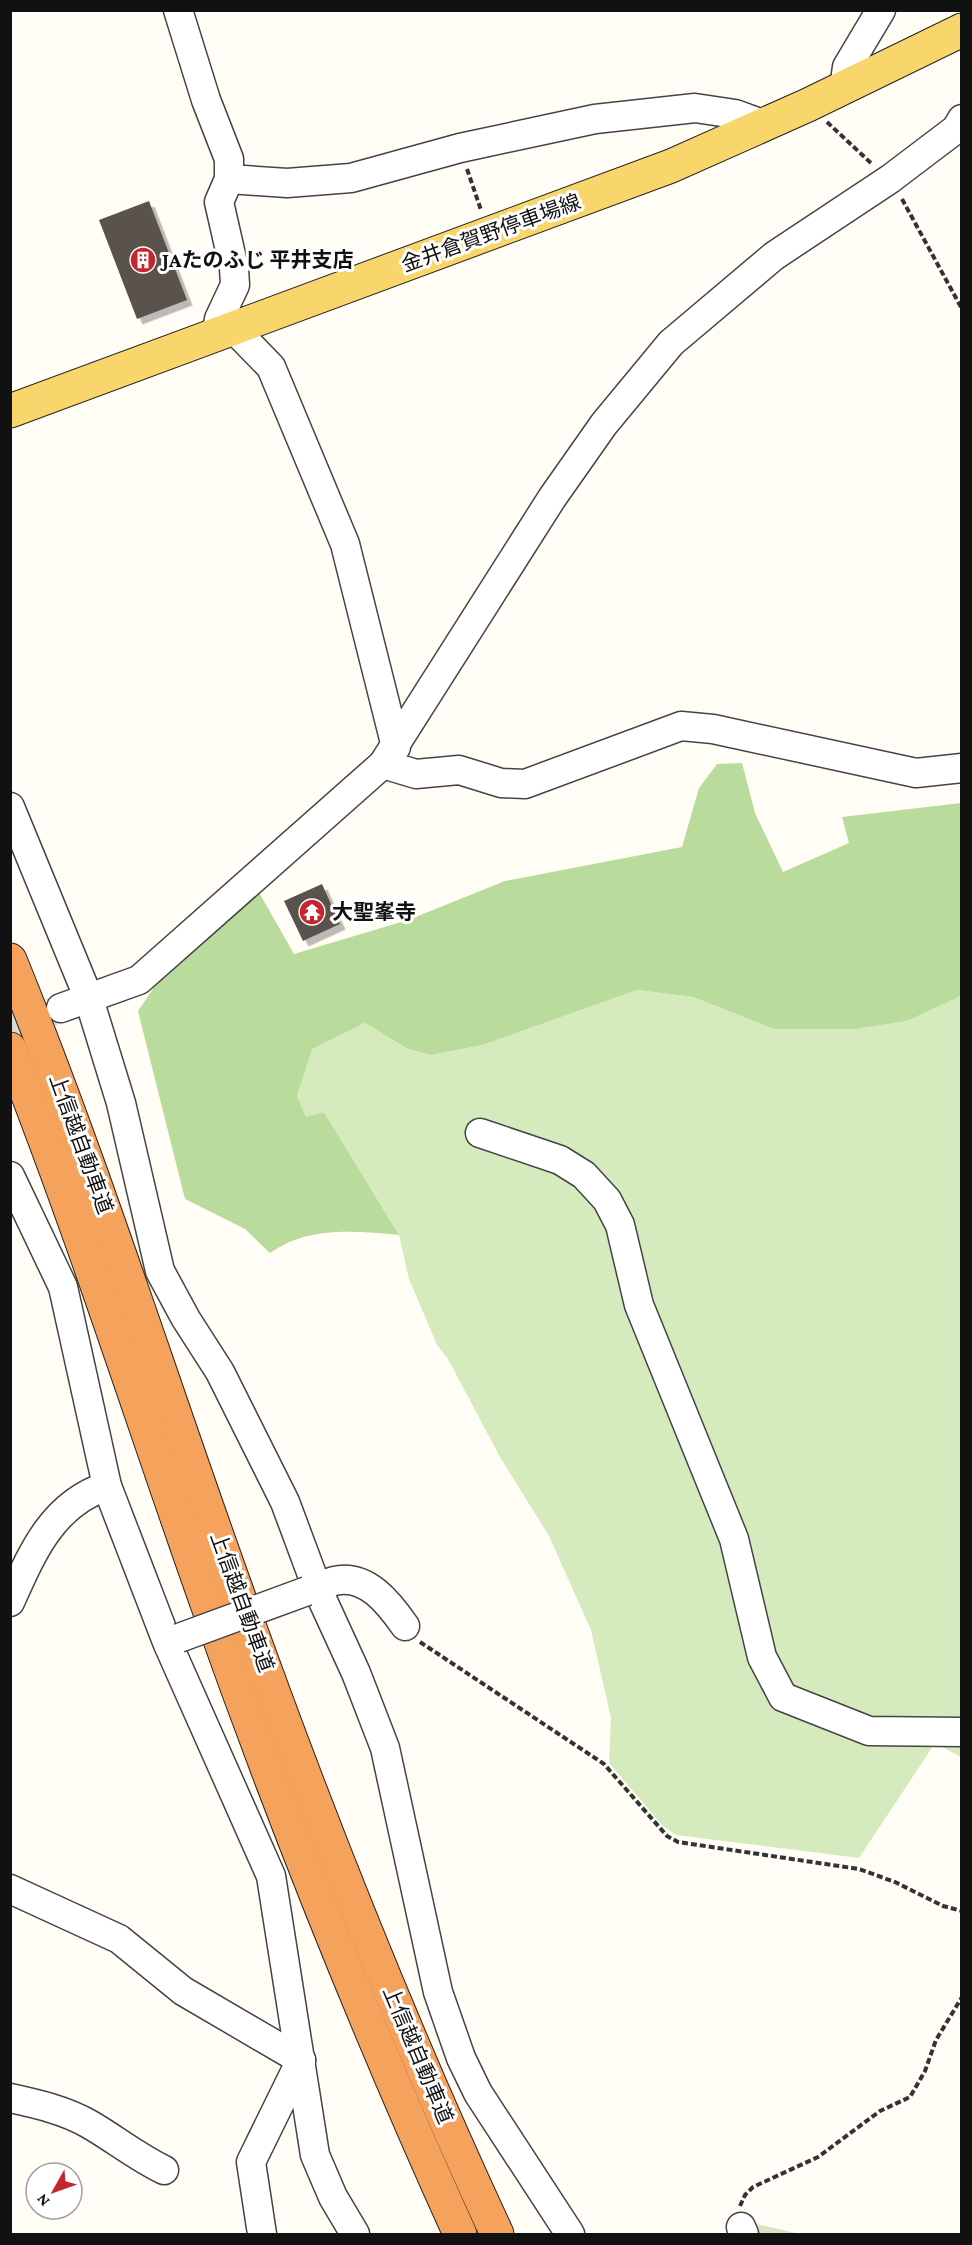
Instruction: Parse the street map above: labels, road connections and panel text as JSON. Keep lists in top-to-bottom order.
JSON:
{
  "streets": {
    "highway": ["上信越自動車道"],
    "main road": ["金井倉賀野停車場線"]
  },
  "places": {
    "building": ["JAたのふじ 平井支店"],
    "temple": ["大聖峯寺"]
  },
  "north": "bottom left"
}
